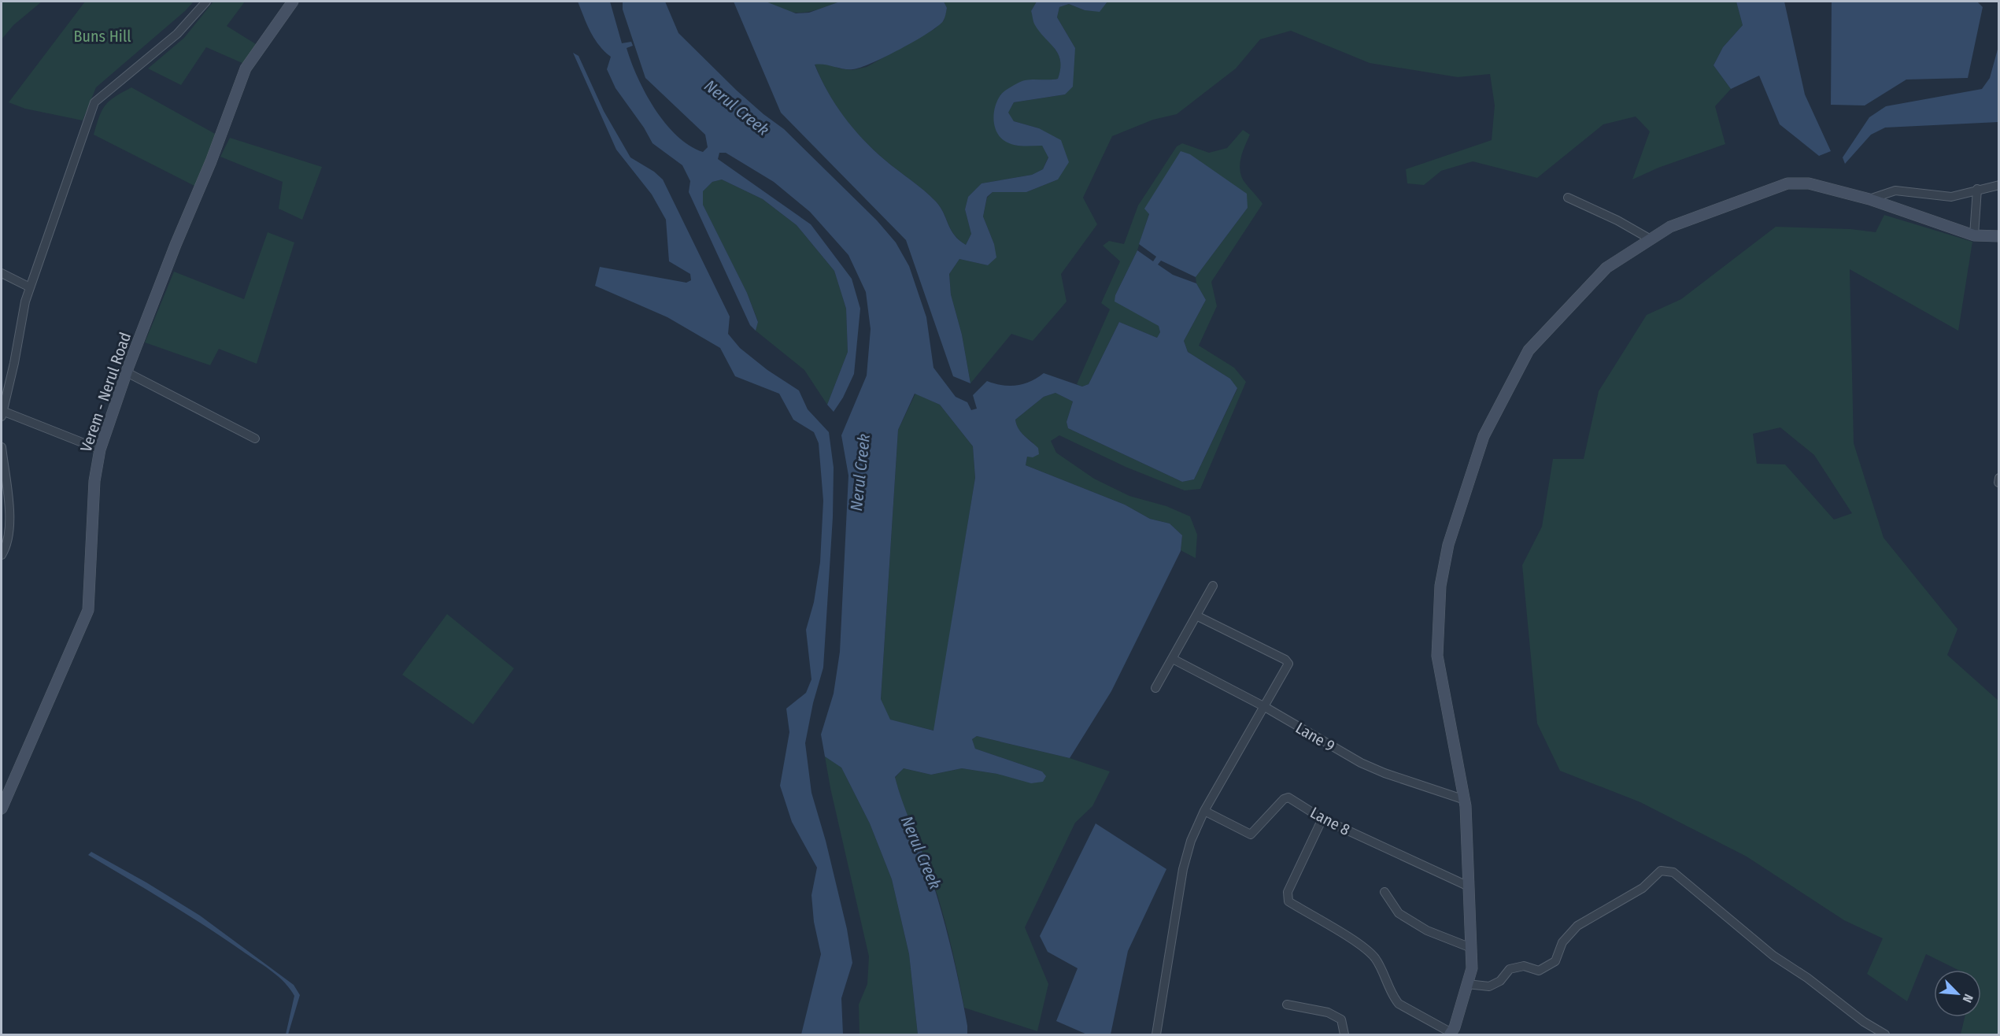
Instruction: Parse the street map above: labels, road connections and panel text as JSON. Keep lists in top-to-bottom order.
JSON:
{
  "streets": {
    "main road": ["Verem - Nerul Road"],
    "street": ["Lane 9", "Lane 8"]
  },
  "water": ["Nerul Creek"],
  "parks": ["Buns Hill"],
  "north": "bottom right"
}
